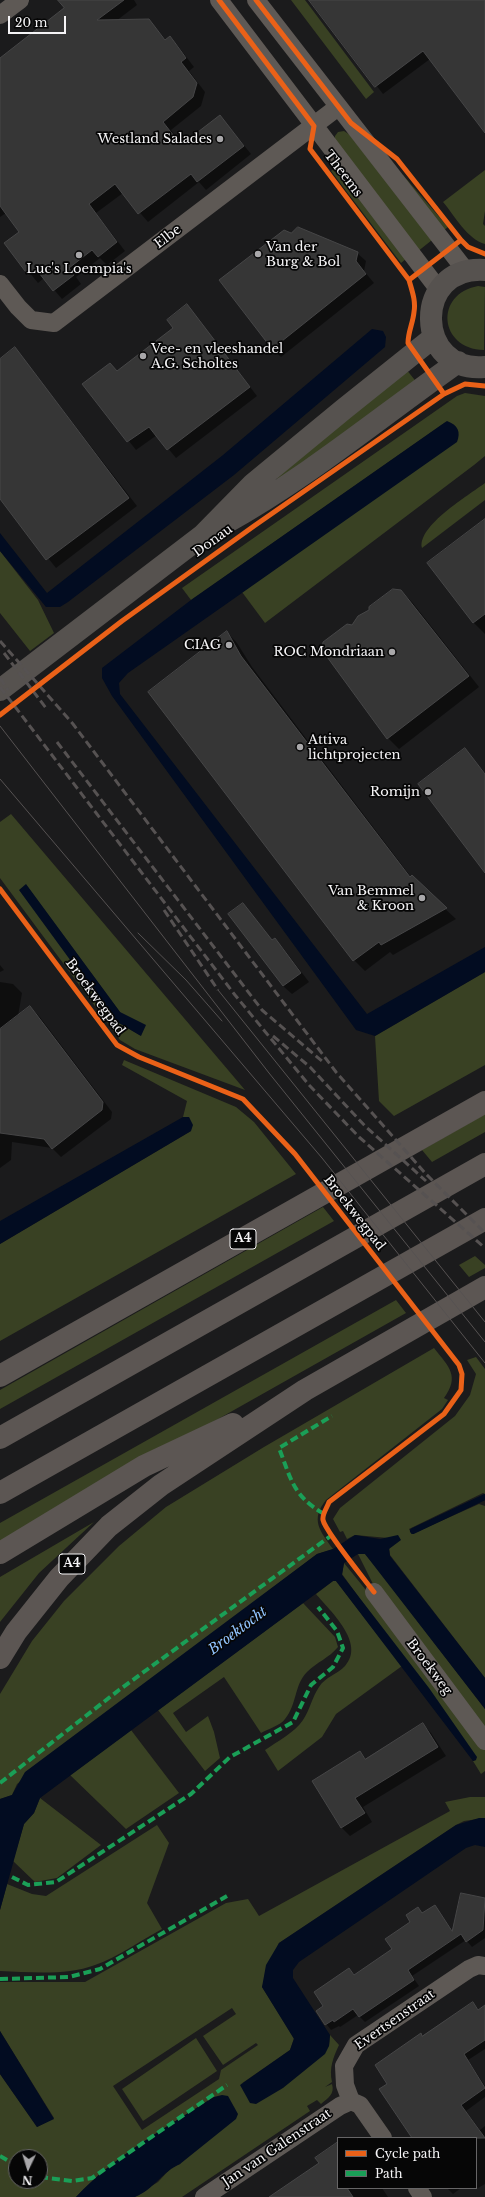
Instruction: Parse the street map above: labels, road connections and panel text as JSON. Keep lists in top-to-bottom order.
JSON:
{
  "streets": {
    "highway": ["A4"],
    "main road": ["Donau"],
    "street": [
      "Theems",
      "Elbe",
      "Broekweg",
      "Evertsenstraat",
      "Jan van Galenstraat"
    ],
    "cycle path": ["Broekwegpad"]
  },
  "crossings": [
    ["Theems", "Elbe"],
    ["Evertsenstraat", "Jan van Galenstraat"]
  ],
  "water": ["Broektocht"],
  "places": [
    "Westland Salades",
    "Van der Burg & Bol",
    "Luc's Loempia's",
    "Vee- en vleeshandel A.G. Scholtes",
    "CIAG",
    "ROC Mondriaan",
    "Attiva lichtprojecten",
    "Romijn",
    "Van Bemmel & Kroon"
  ],
  "legend": ["Cycle path", "Path"],
  "scale_bar": "20 m",
  "north": "bottom"
}
